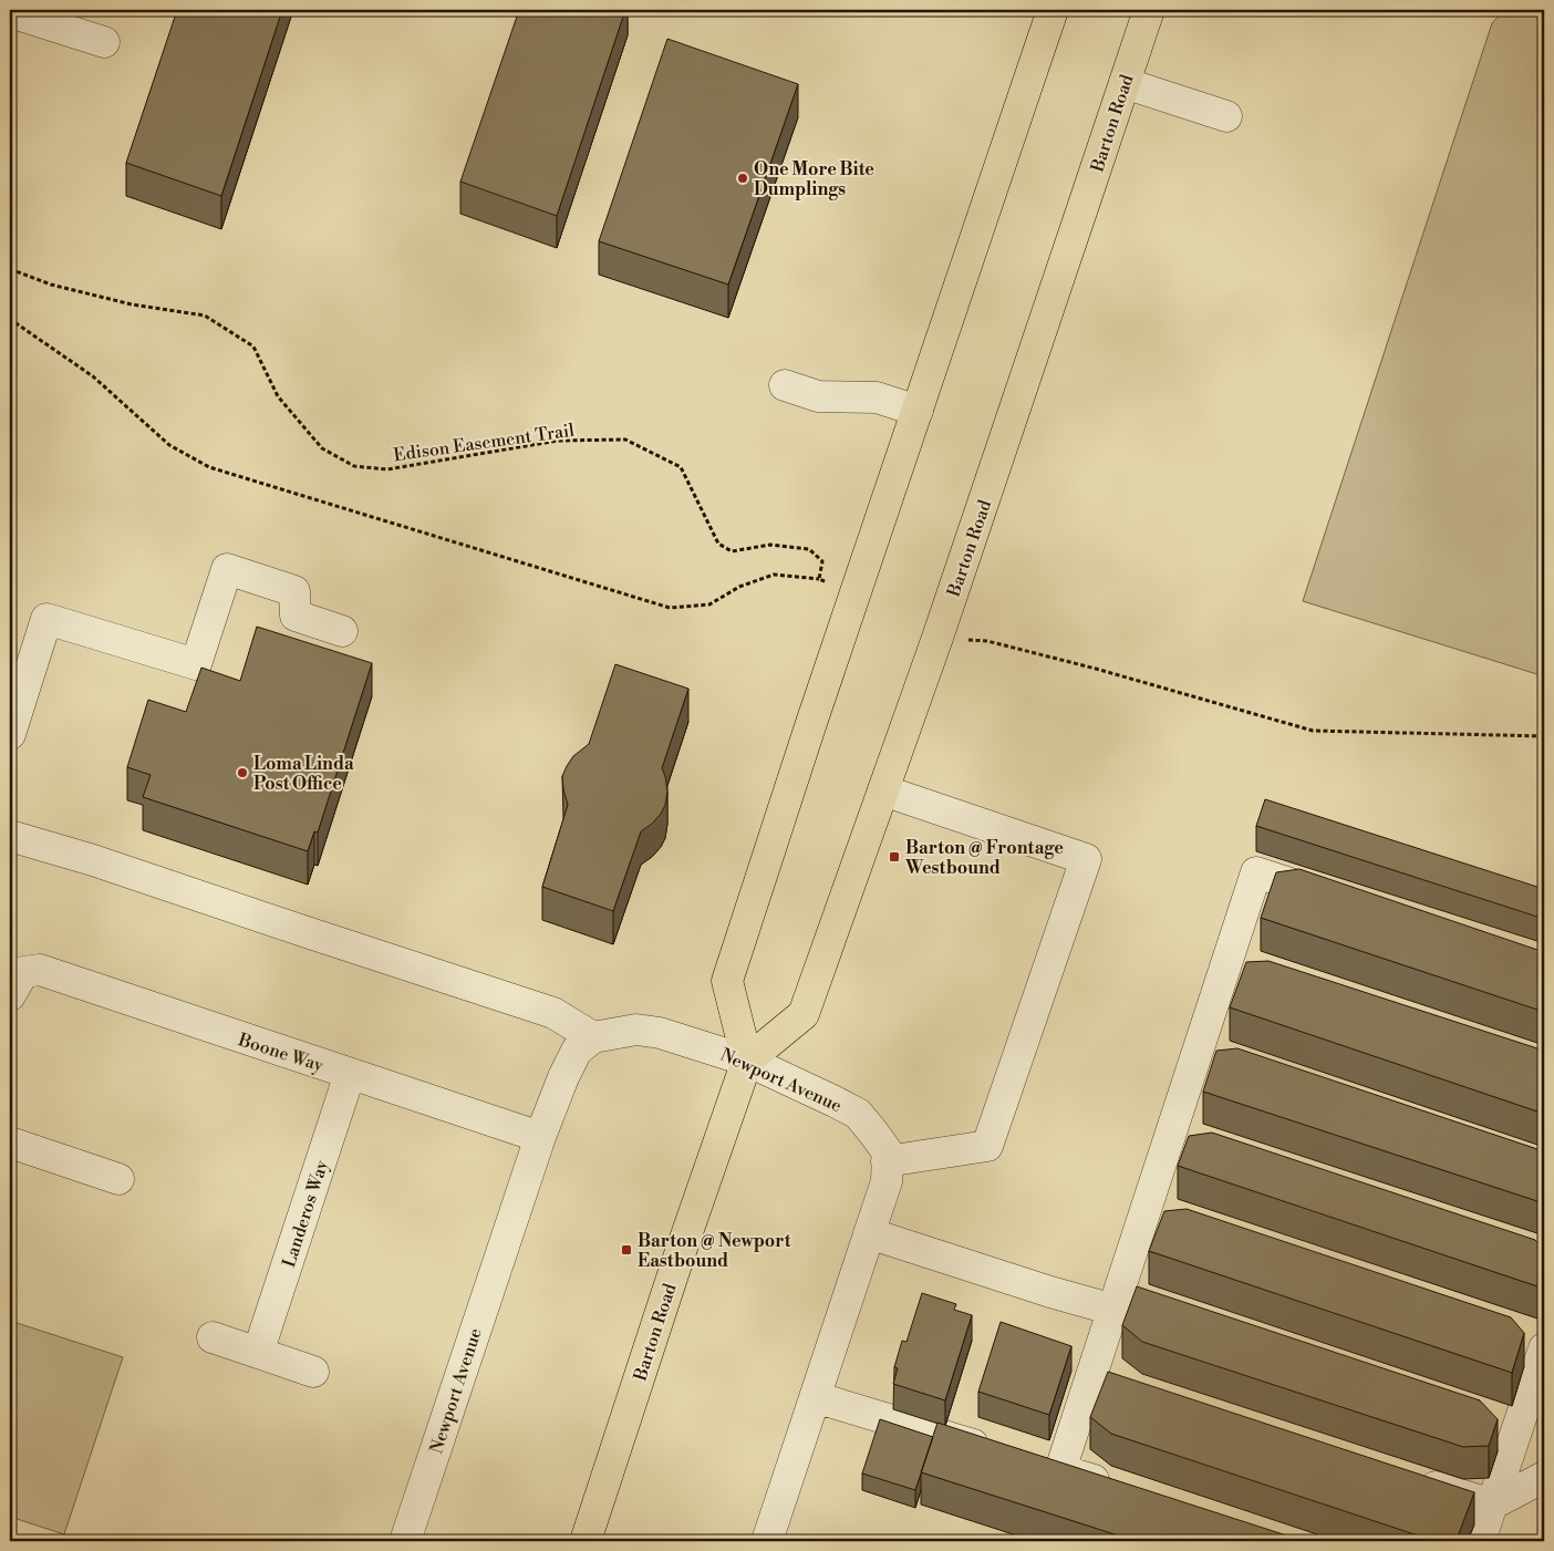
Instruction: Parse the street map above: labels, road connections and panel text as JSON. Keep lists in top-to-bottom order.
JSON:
{
  "streets": {
    "main road": ["Barton Road"],
    "street": ["Boone Way", "Newport Avenue", "Landeros Way"],
    "path": ["Edison Easement Trail"]
  },
  "crossings": [
    ["Barton Road", "Newport Avenue"],
    ["Boone Way", "Newport Avenue"],
    ["Boone Way", "Landeros Way"]
  ],
  "places": {
    "other": ["One More Bite Dumplings", "Loma Linda Post Office"],
    "transit": ["Barton @ Frontage Westbound", "Barton @ Newport Eastbound"]
  }
}
